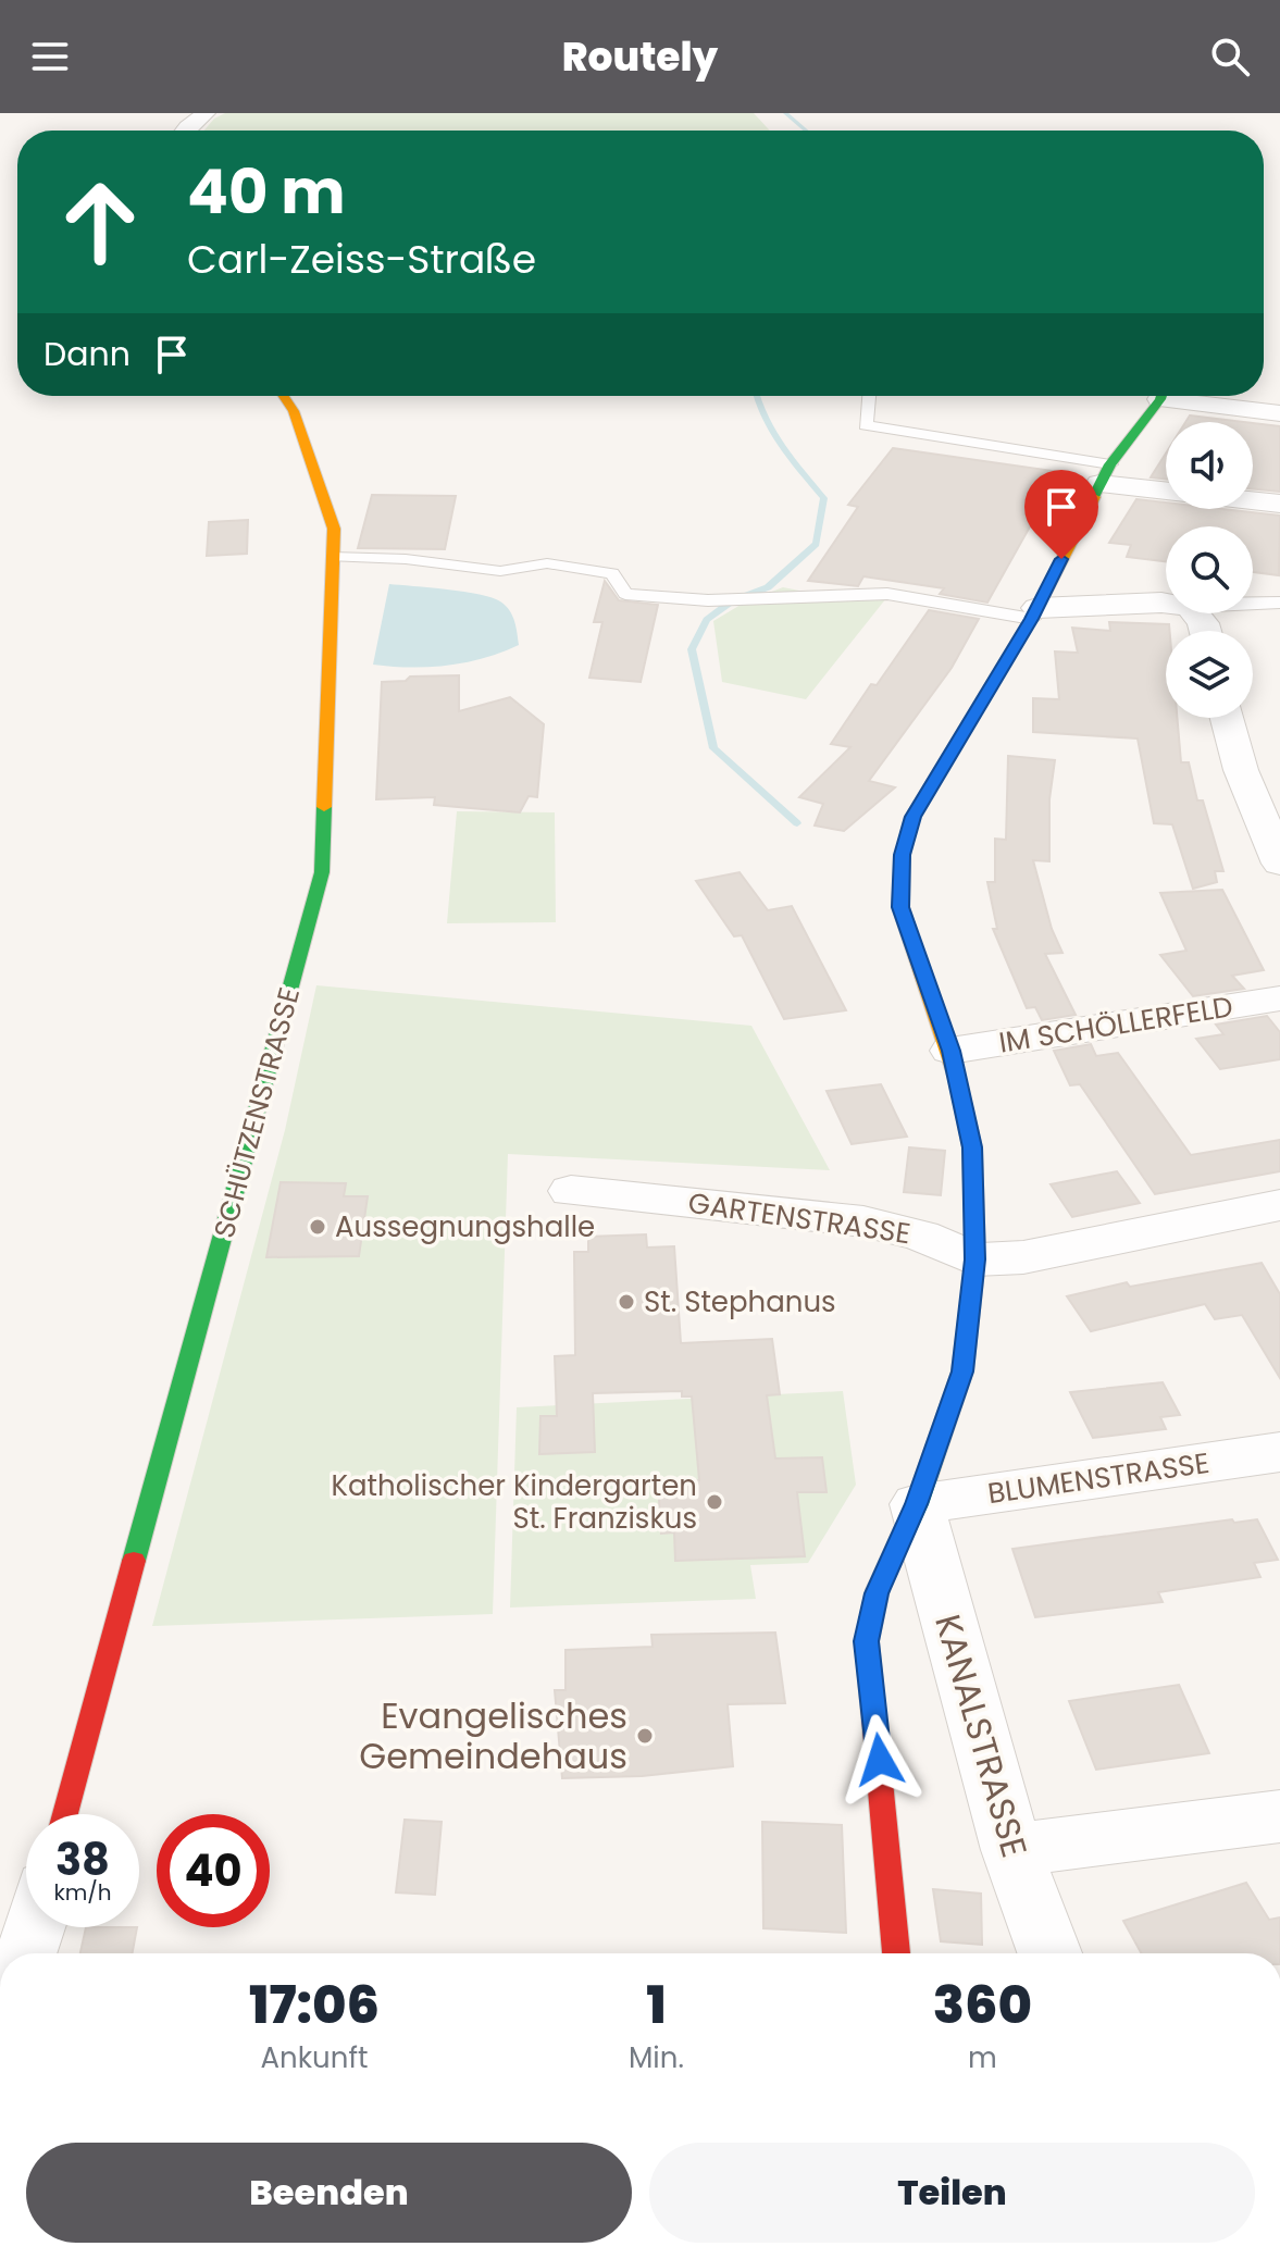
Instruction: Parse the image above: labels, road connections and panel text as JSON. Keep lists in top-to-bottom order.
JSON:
{
  "streets": {
    "street": [
      "IM SCHÖLLERFELD",
      "SCHÜTZENSTRASSE",
      "GARTENSTRASSE",
      "BLUMENSTRASSE",
      "KANALSTRASSE"
    ]
  },
  "crossings": [
    ["BLUMENSTRASSE", "KANALSTRASSE"]
  ],
  "places": [
    "Aussegnungshalle",
    "St. Stephanus",
    "Katholischer Kindergarten St. Franziskus",
    "Evangelisches Gemeindehaus"
  ],
  "page": {
    "header": "Routely",
    "turn": ["40 m", "Carl-Zeiss-Straße"],
    "then": "Dann",
    "speed": "38 km/h",
    "limit": "40",
    "eta": [
      "17:06",
      "Ankunft",
      "1",
      "Min.",
      "360",
      "m"
    ],
    "buttons": ["Beenden", "Teilen"]
  }
}
